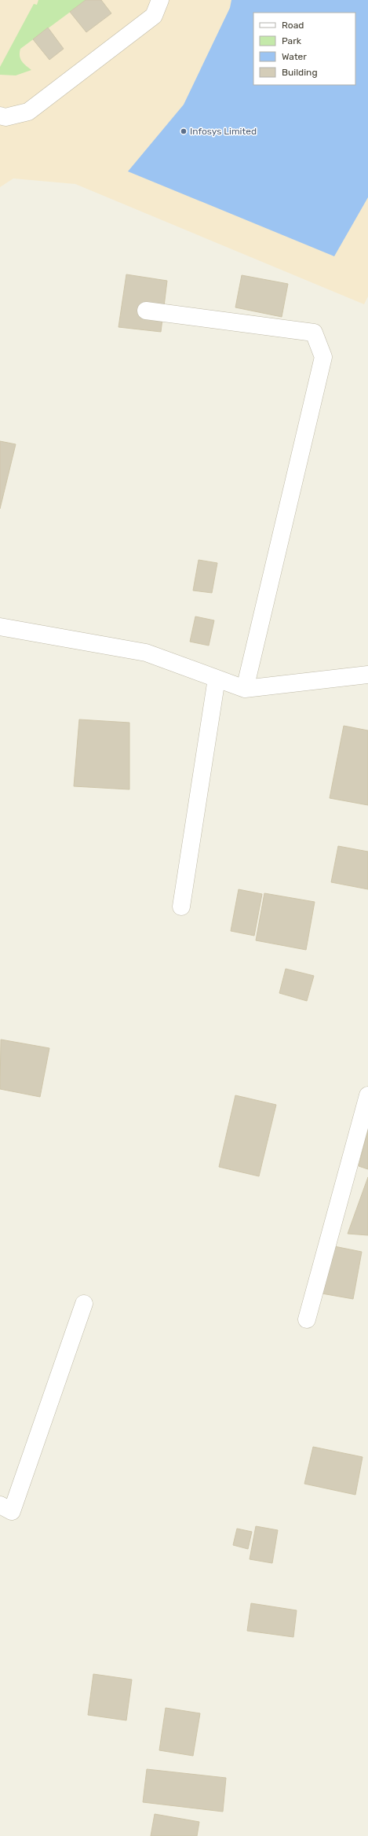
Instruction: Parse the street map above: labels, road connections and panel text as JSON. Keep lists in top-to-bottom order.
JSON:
{
  "places": ["Infosys Limited"],
  "legend": [
    "Road",
    "Park",
    "Water",
    "Building"
  ]
}
